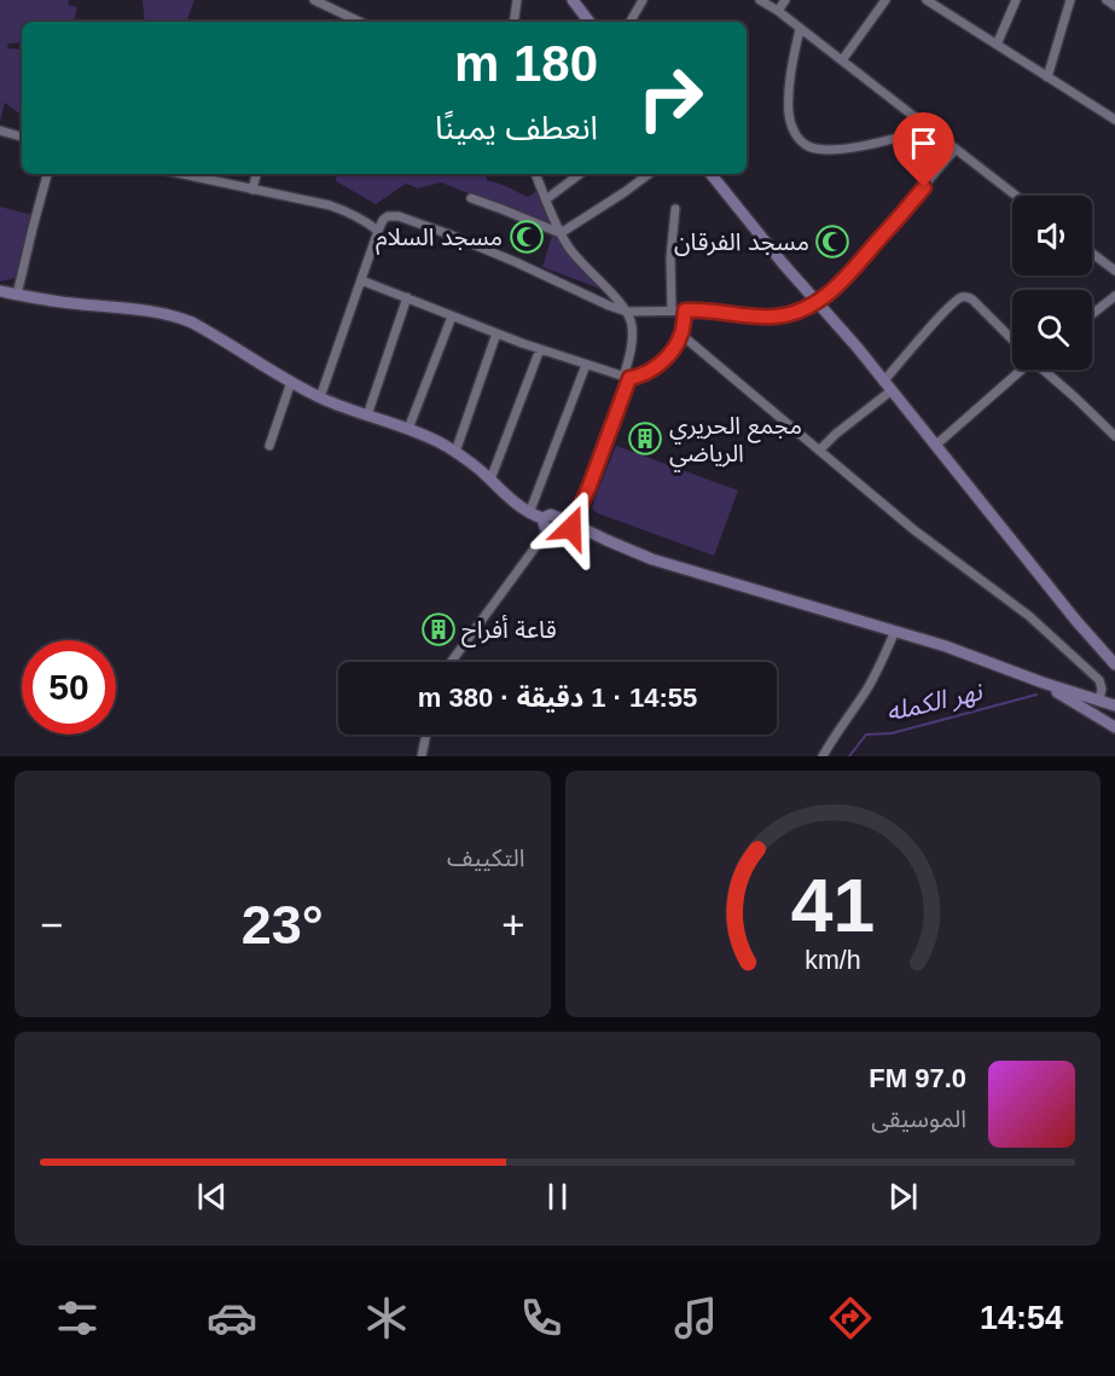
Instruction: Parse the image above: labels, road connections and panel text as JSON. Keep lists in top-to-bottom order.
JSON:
{
  "water": ["نهر الكمله"],
  "places": {
    "mosque": ["مسجد السلام", "مسجد الفرقان"],
    "building": ["مجمع الحريري الرياضي", "قاعة أفراح"]
  },
  "page": {
    "turn": ["180 m", "انعطف يمينًا"],
    "limit": "50",
    "trip": "14:55 · 1 دقيقة · 380 m",
    "tile": "التكييف",
    "heat": ["−", "23°", "+"],
    "song": ["97.0 FM", "الموسيقى"],
    "tabs": "14:54",
    "gauge": ["41", "km/h"]
  }
}
